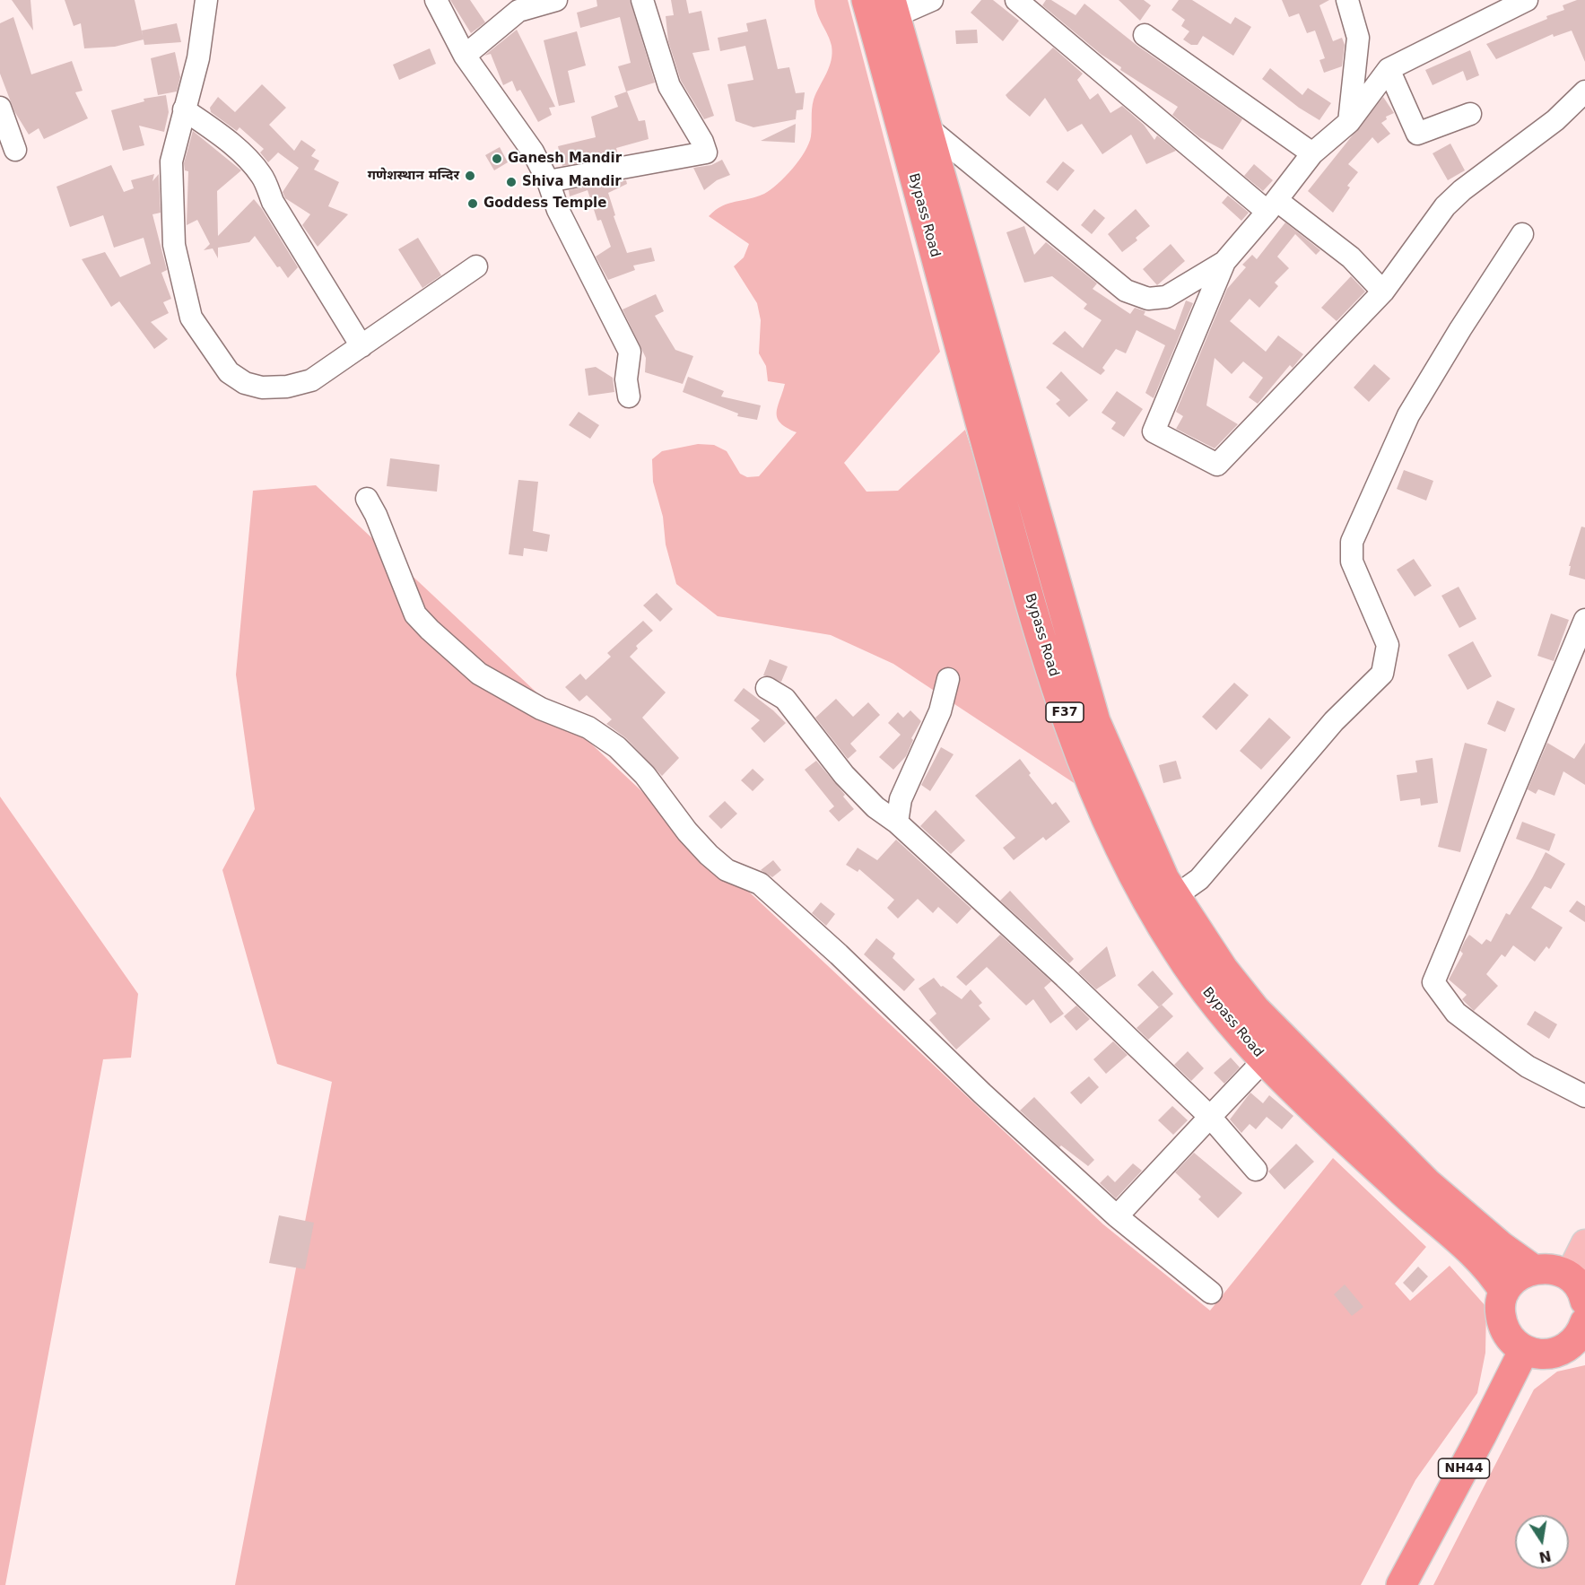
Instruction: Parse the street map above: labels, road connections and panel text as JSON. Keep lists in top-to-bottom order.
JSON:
{
  "streets": {
    "highway": ["Bypass Road", "F37", "NH44"]
  },
  "places": [
    "Ganesh Mandir",
    "गणेशस्थान मन्दिर",
    "Shiva Mandir",
    "Goddess Temple"
  ],
  "north": "bottom"
}
